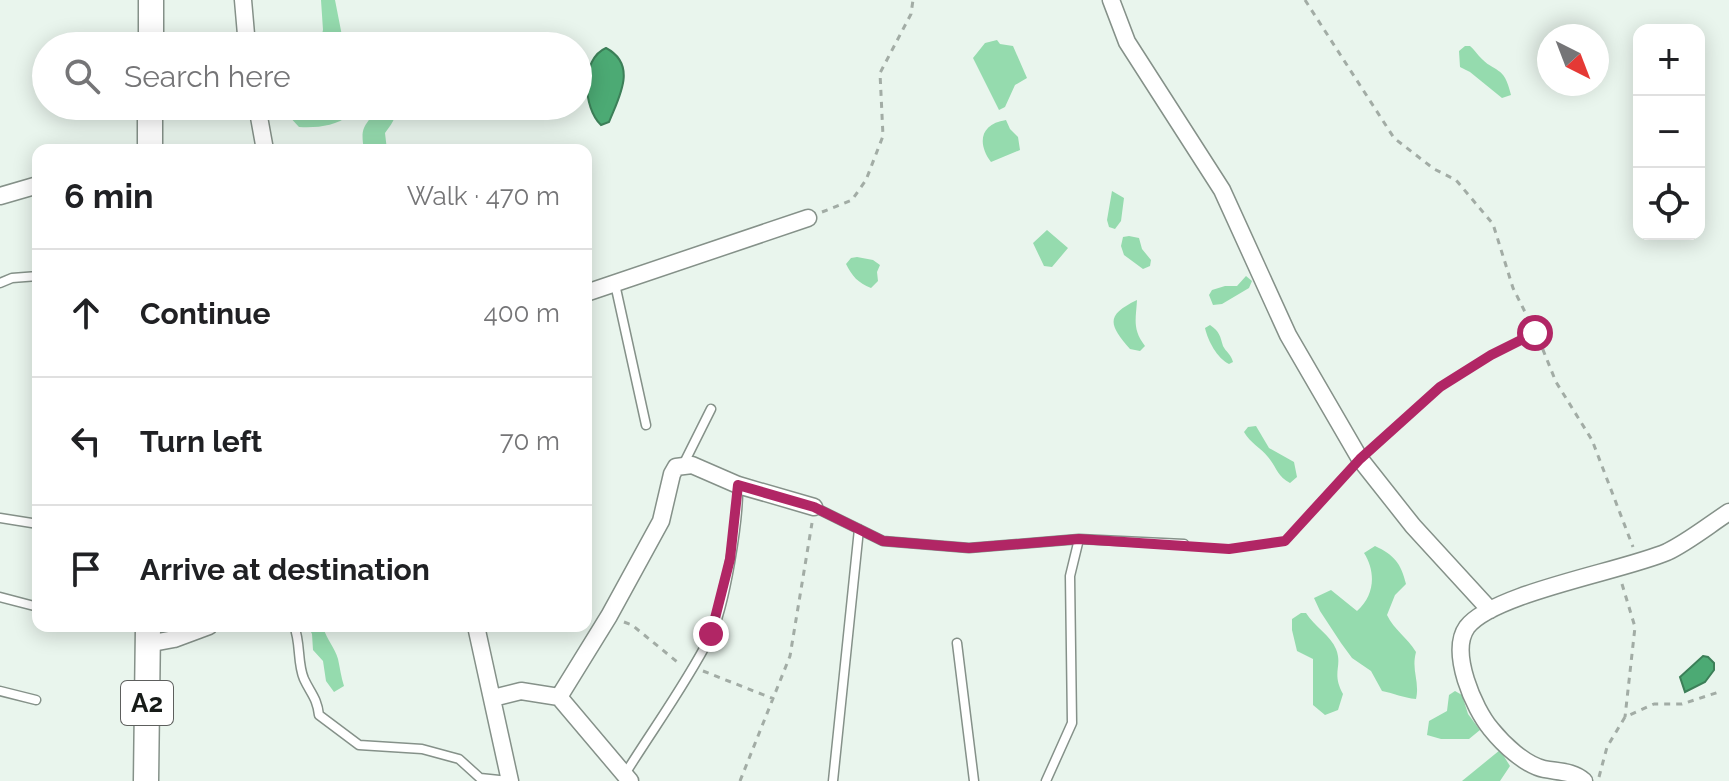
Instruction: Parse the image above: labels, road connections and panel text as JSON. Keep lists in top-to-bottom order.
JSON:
{
  "streets": {
    "main road": ["A2"]
  },
  "north": "bottom right",
  "page": {
    "map_buttons": ["+", "−"],
    "search": "Search here",
    "heading": ["6 min", "Walk · 470 m"],
    "list": [
      ["Continue", "400 m"],
      ["Turn left", "70 m"],
      "Arrive at destination"
    ]
  }
}
